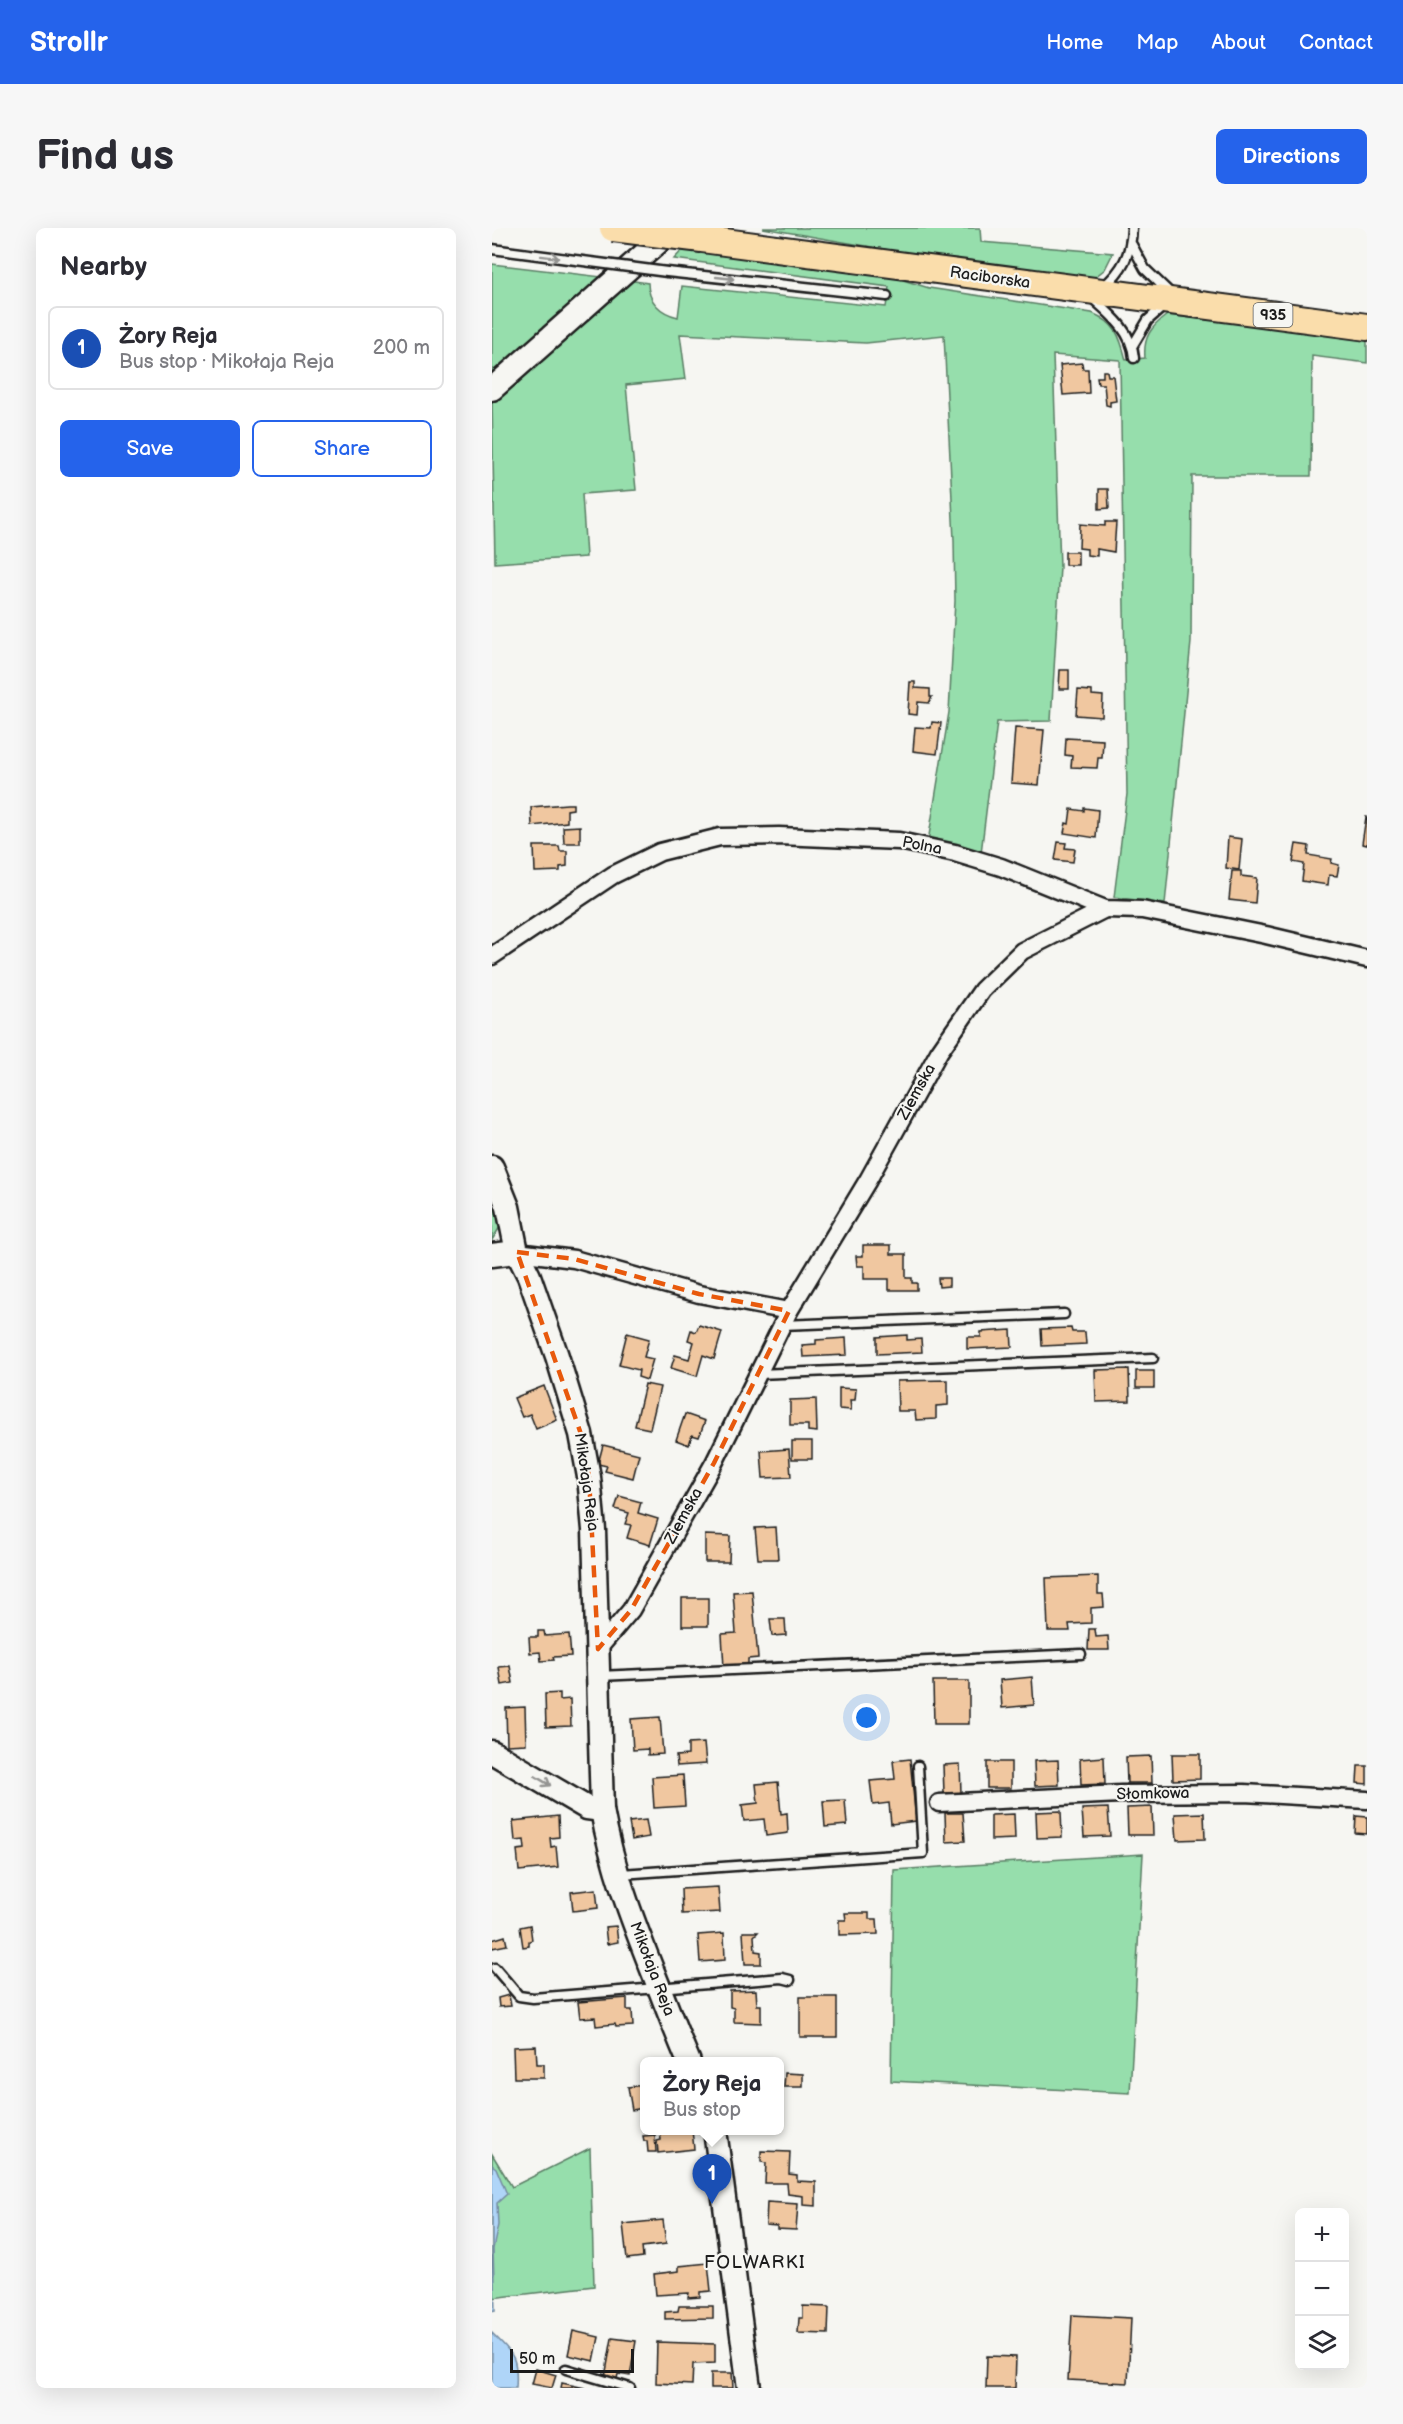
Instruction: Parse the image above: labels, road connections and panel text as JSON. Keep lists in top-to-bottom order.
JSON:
{
  "streets": {
    "main road": ["Raciborska", "935"],
    "street": [
      "Polna",
      "Ziemska",
      "Mikołaja Reja",
      "Słomkowa"
    ]
  },
  "crossings": [
    ["Polna", "Ziemska"],
    ["Ziemska", "Mikołaja Reja"]
  ],
  "districts": ["FOLWARKI"],
  "scale_bar": "50 m",
  "page": {
    "header": "Strollr",
    "nav": [
      "Home",
      "Map",
      "About",
      "Contact"
    ],
    "buttons": [
      "Directions",
      ["Save", "Share"]
    ],
    "title": "Find us",
    "heading": "Nearby",
    "list": [
      {
        "mark": "1",
        "name": "Żory Reja",
        "note": "Bus stop · Mikołaja Reja",
        "value": "200 m"
      }
    ],
    "popup": ["Żory Reja", "Bus stop"],
    "pins": "1",
    "map_buttons": ["+", "−"],
    "scale": "50 m"
  }
}
